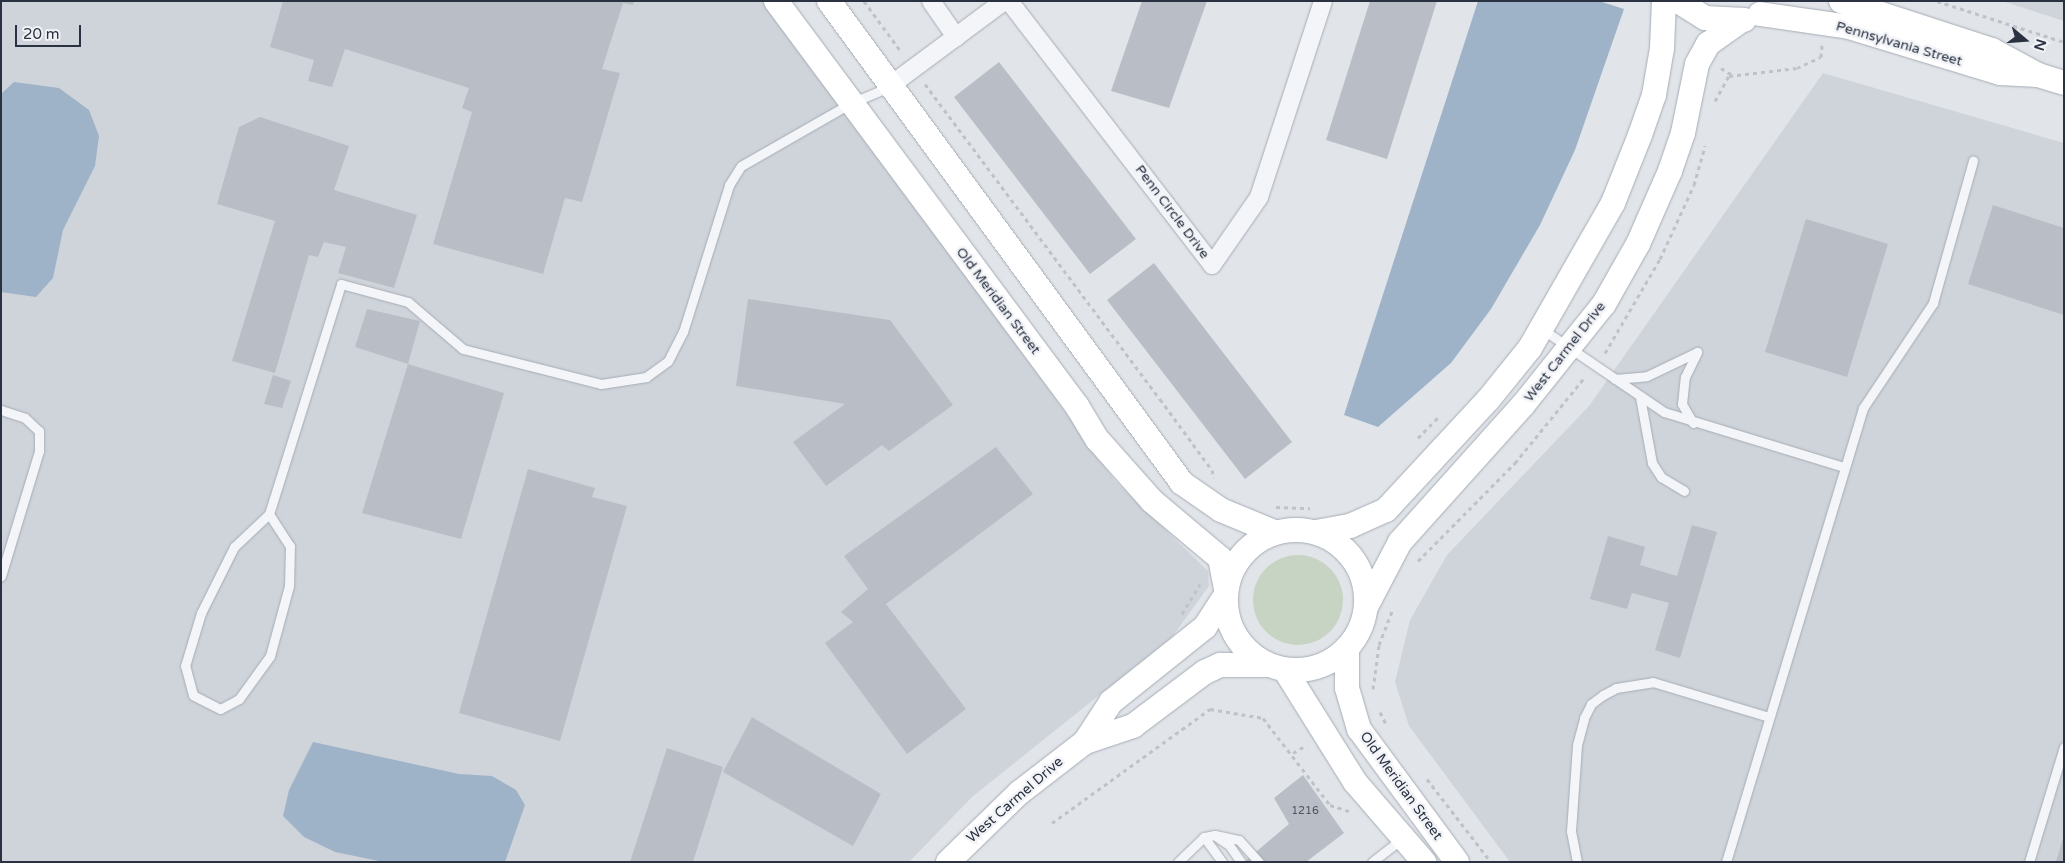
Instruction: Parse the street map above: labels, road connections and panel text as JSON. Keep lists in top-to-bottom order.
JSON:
{
  "streets": {
    "main road": ["Pennsylvania Street", "Old Meridian Street", "West Carmel Drive"],
    "street": ["Penn Circle Drive"]
  },
  "crossings": [
    ["Pennsylvania Street", "West Carmel Drive"],
    ["Old Meridian Street", "West Carmel Drive"]
  ],
  "house_numbers": ["1216"],
  "scale_bar": "20 m",
  "north": "right"
}
